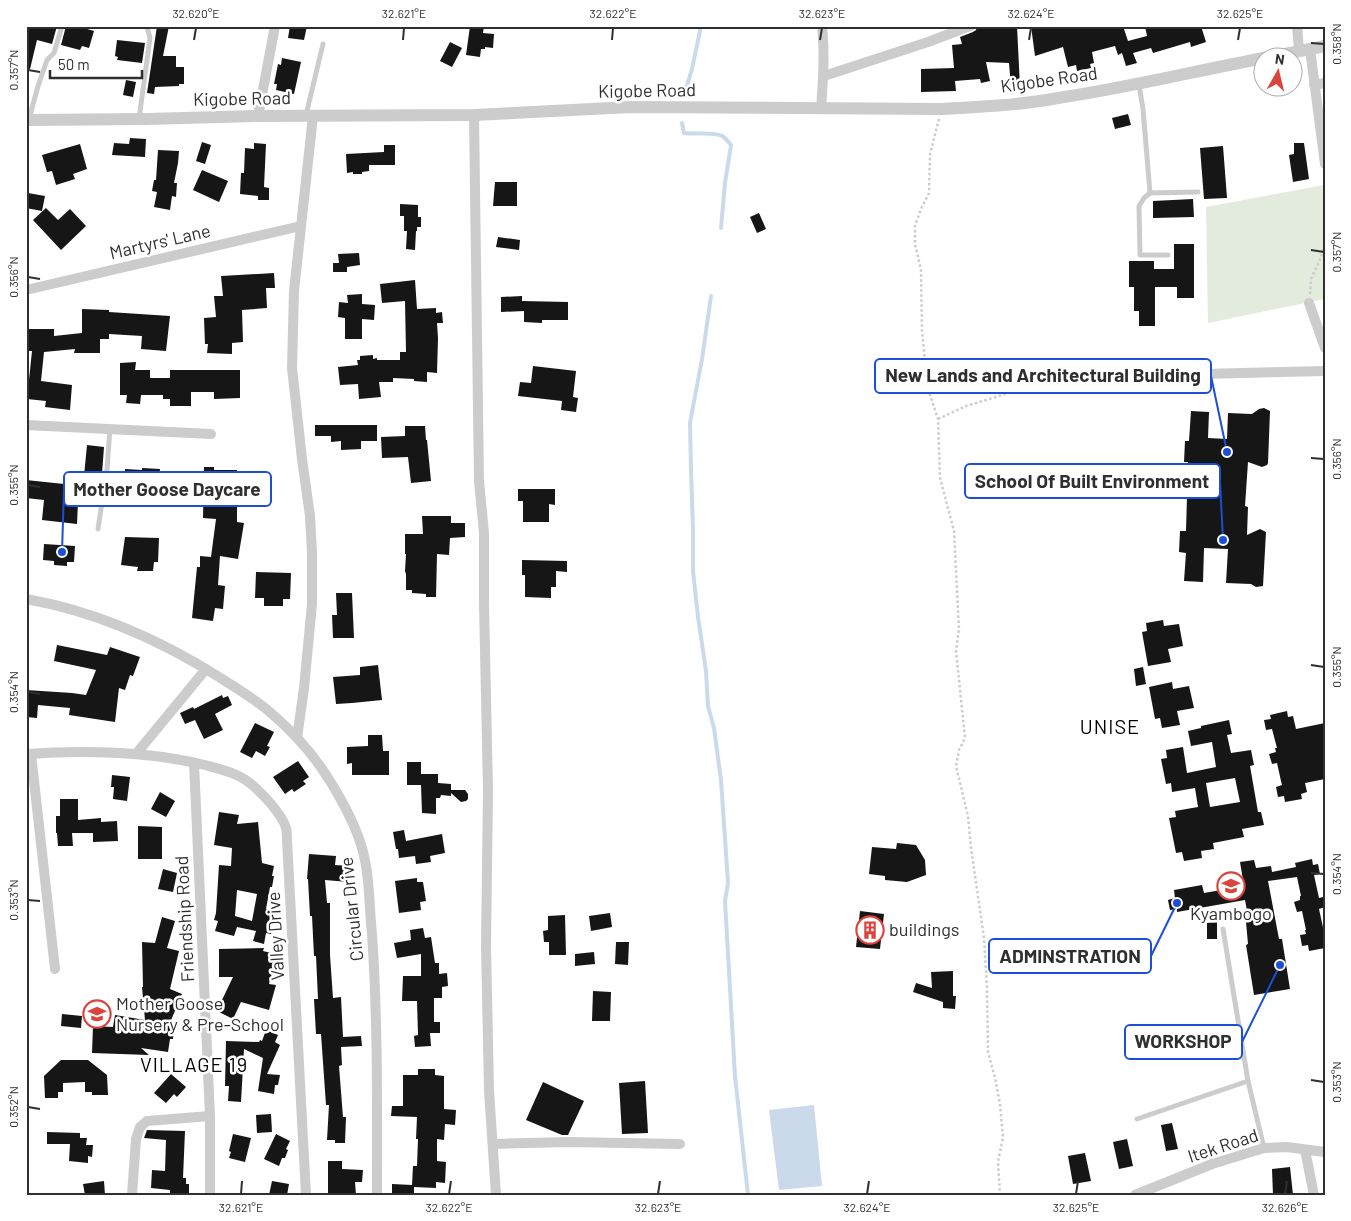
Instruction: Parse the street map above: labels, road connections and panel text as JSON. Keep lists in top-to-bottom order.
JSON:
{
  "streets": {
    "street": [
      "Kigobe Road",
      "Martyrs' Lane",
      "Circular Drive",
      "Friendship Road",
      "Valley Drive",
      "Itek Road"
    ]
  },
  "crossings": [
    ["Friendship Road", "Valley Drive"]
  ],
  "districts": ["UNISE", "VILLAGE 19"],
  "places": {
    "other": [
      "New Lands and Architectural Building",
      "School Of Built Environment",
      "Mother Goose Daycare",
      "ADMINSTRATION",
      "WORKSHOP"
    ],
    "school or university": ["Kyambogo", "Mother Goose Nursery & Pre-School"],
    "building": ["buildings"]
  },
  "scale_bar": "50 m",
  "north": "top",
  "coordinates": [
    "32.620°E",
    "32.621°E",
    "32.622°E",
    "32.623°E",
    "32.624°E",
    "32.625°E",
    "0.358°N",
    "0.357°N",
    "0.356°N",
    "0.355°N",
    "0.354°N",
    "0.353°N",
    "0.352°N",
    "32.626°E"
  ]
}
